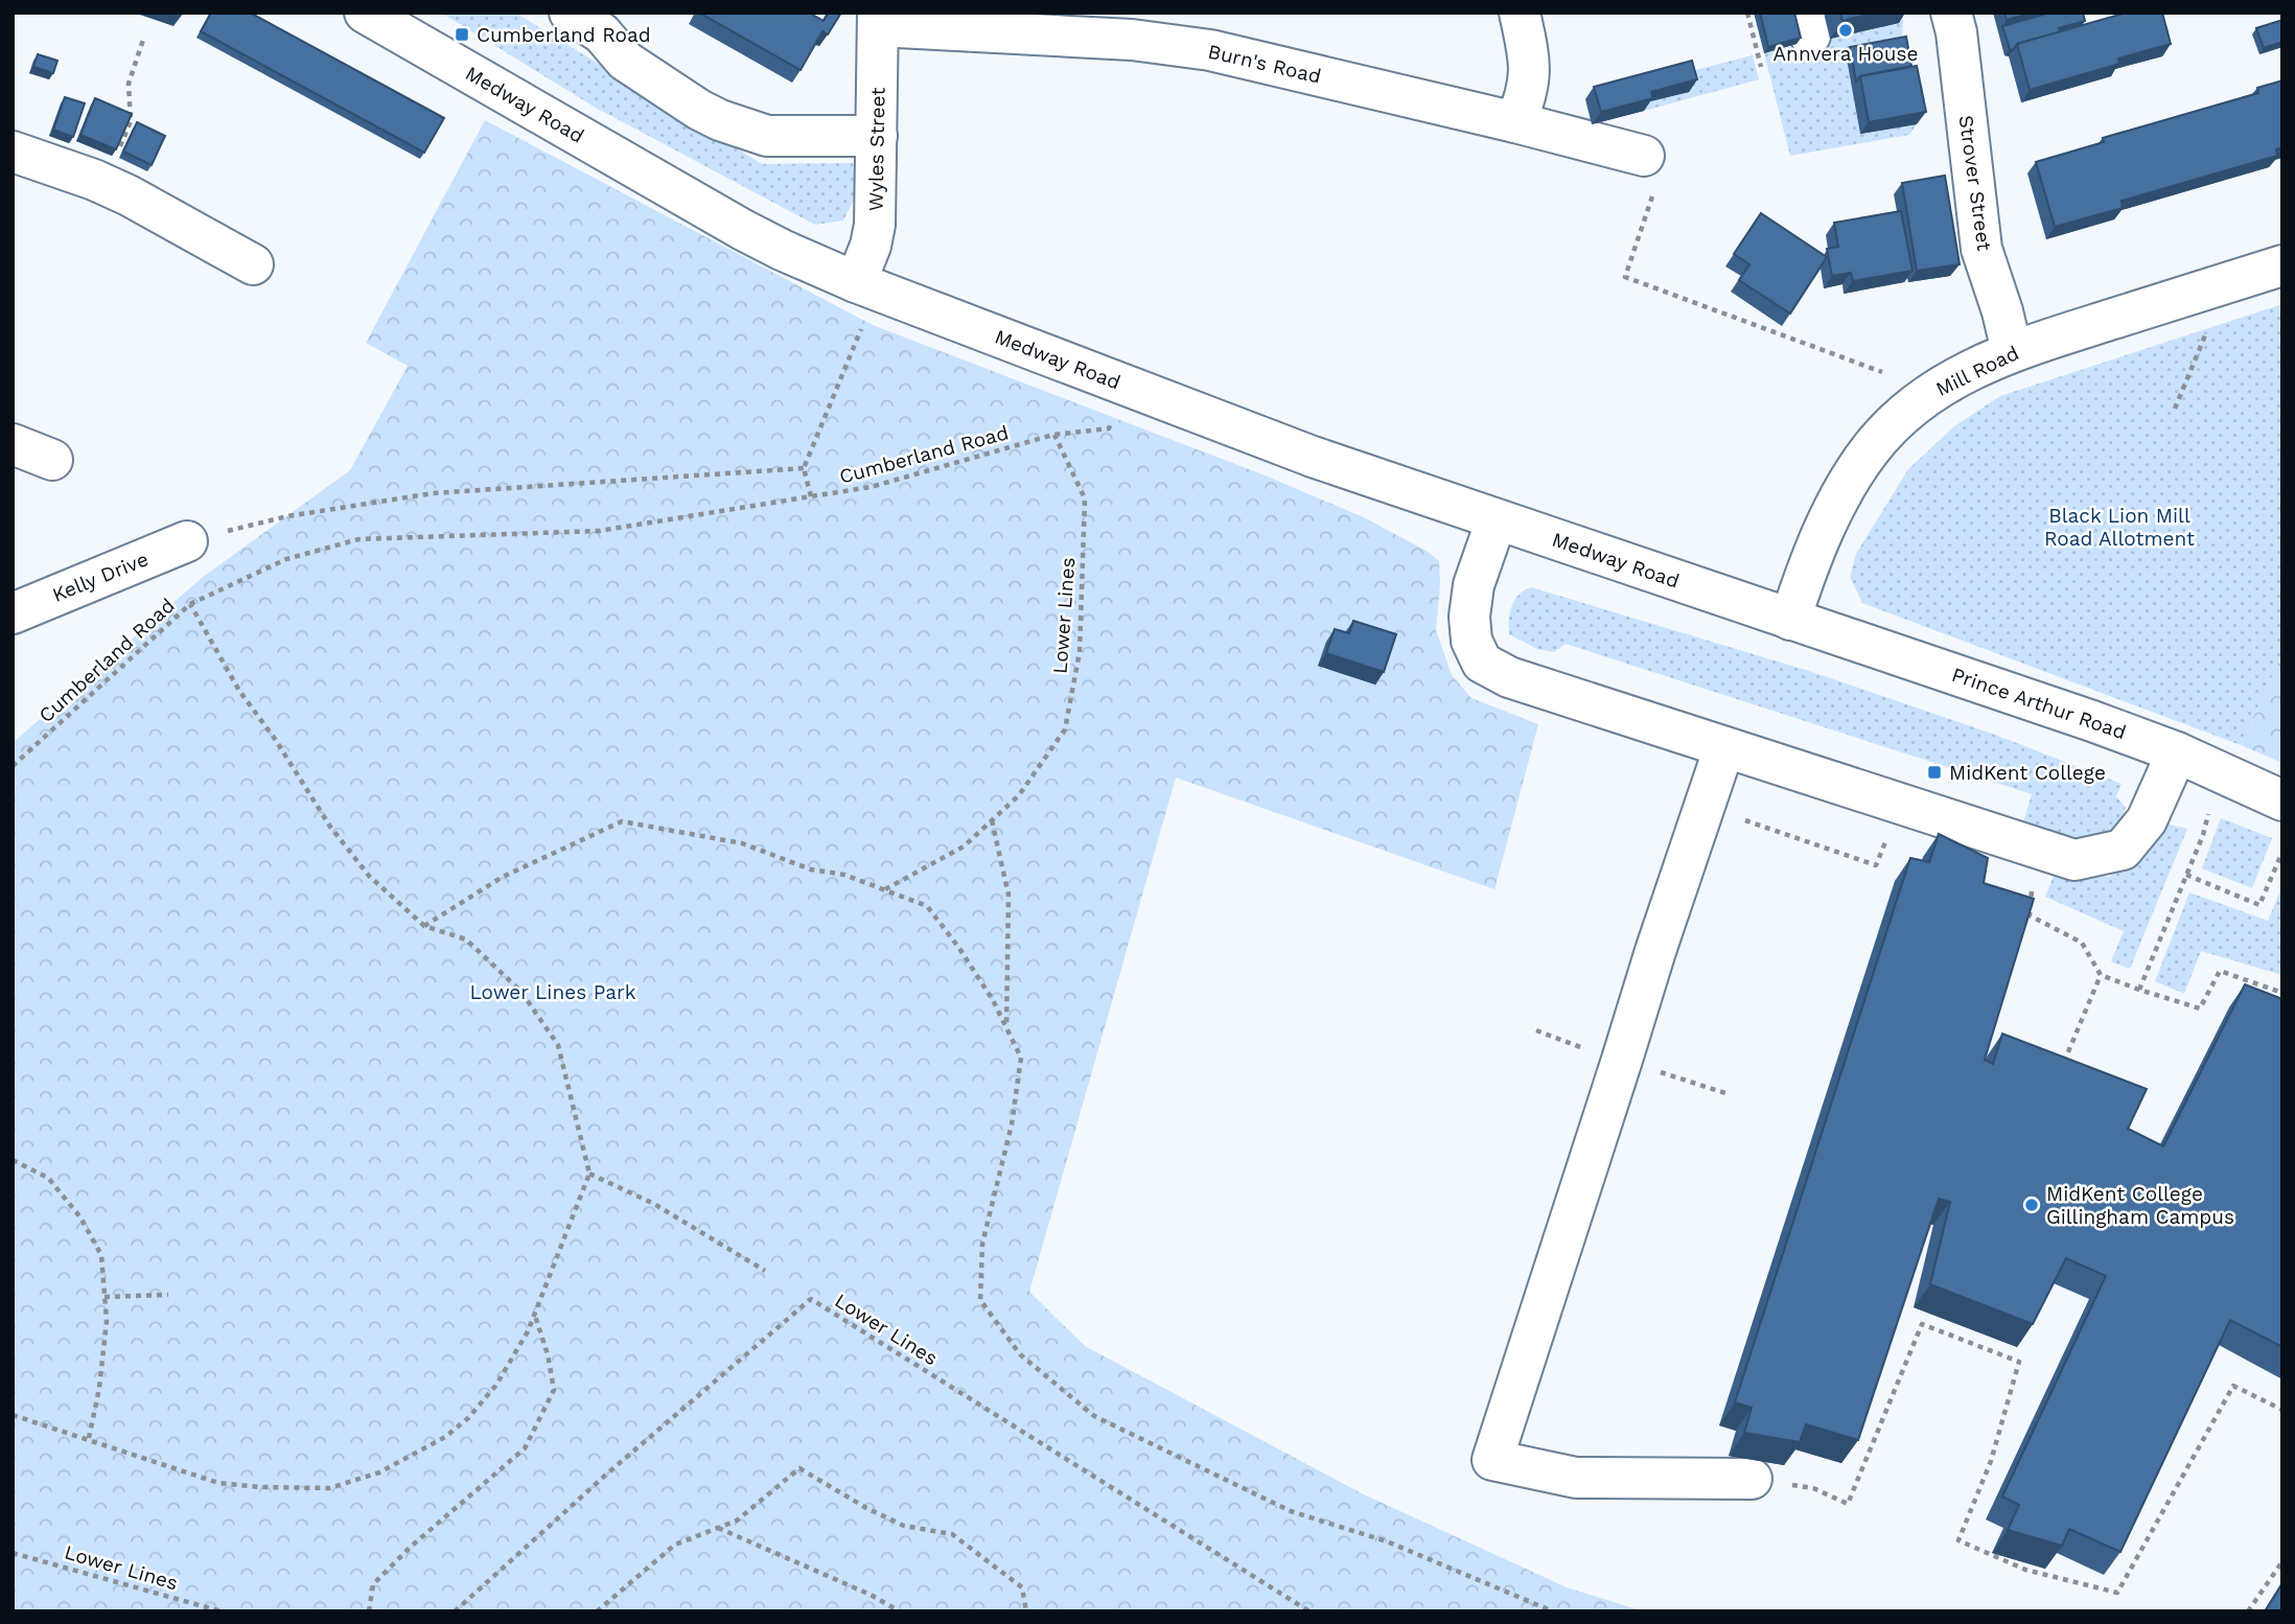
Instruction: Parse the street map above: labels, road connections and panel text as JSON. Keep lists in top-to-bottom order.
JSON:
{
  "streets": {
    "street": [
      "Burn's Road",
      "Medway Road",
      "Wyles Street",
      "Strover Street",
      "Mill Road",
      "Kelly Drive",
      "Prince Arthur Road"
    ],
    "path": ["Cumberland Road", "Lower Lines"]
  },
  "crossings": [
    ["Burn's Road", "Wyles Street"],
    ["Medway Road", "Wyles Street"],
    ["Medway Road", "Mill Road"],
    ["Medway Road", "Prince Arthur Road"],
    ["Strover Street", "Mill Road"],
    ["Mill Road", "Prince Arthur Road"],
    ["Cumberland Road", "Lower Lines"]
  ],
  "parks": ["Black Lion Mill Road Allotment", "Lower Lines Park"],
  "places": {
    "other": ["Annvera House", "MidKent College Gillingham Campus"],
    "transit": ["Cumberland Road", "MidKent College"]
  }
}
